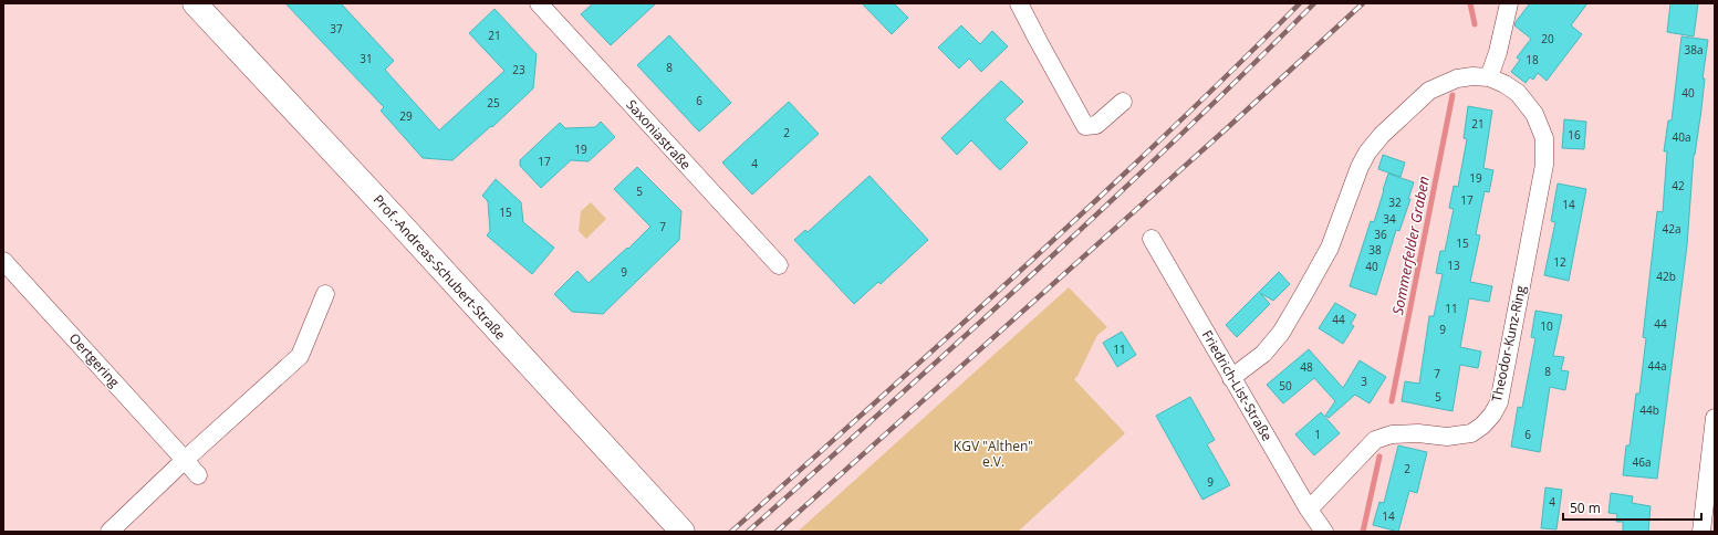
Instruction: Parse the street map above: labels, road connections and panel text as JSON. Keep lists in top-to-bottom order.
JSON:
{
  "streets": {
    "main road": ["Prof.-Andreas-Schubert-Straße"],
    "street": [
      "Saxoniastraße",
      "Theodor-Kunz-Ring",
      "Oertgering",
      "Friedrich-List-Straße"
    ]
  },
  "crossings": [
    ["Theodor-Kunz-Ring", "Friedrich-List-Straße"]
  ],
  "water": ["Sommerfelder Graben"],
  "parks": ["KGV \"Althen\" e.V."],
  "house_numbers": [
    "37",
    "21",
    "20",
    "38a",
    "31",
    "18",
    "8",
    "23",
    "40",
    "6",
    "25",
    "29",
    "21",
    "2",
    "16",
    "40a",
    "19",
    "17",
    "4",
    "19",
    "42",
    "5",
    "17",
    "32",
    "14",
    "15",
    "34",
    "7",
    "42a",
    "36",
    "15",
    "38",
    "12",
    "13",
    "40",
    "9",
    "42b",
    "11",
    "44",
    "44",
    "10",
    "9",
    "11",
    "44a",
    "48",
    "8",
    "7",
    "3",
    "50",
    "5",
    "44b",
    "1",
    "6",
    "46a",
    "2",
    "9",
    "4",
    "14"
  ],
  "scale_bar": "50 m"
}
